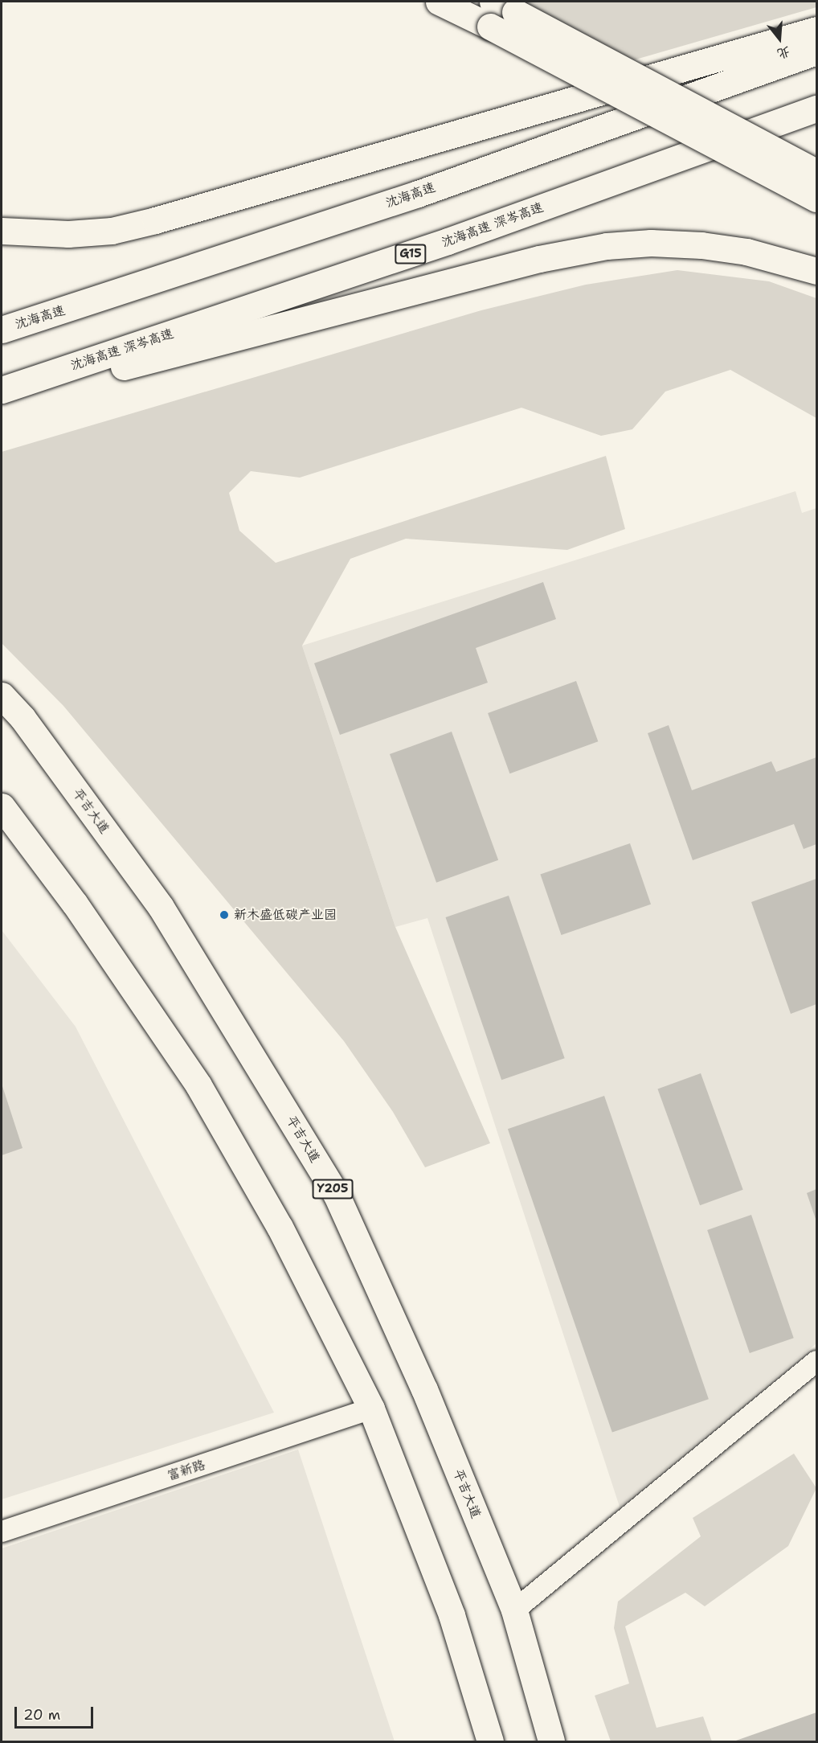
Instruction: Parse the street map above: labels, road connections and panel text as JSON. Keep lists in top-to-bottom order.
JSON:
{
  "streets": {
    "main road": [
      "沈海高速",
      "沈海高速 深岑高速",
      "G15",
      "平吉大道",
      "Y205"
    ],
    "street": ["富新路"]
  },
  "places": ["新木盛低碳产业园"],
  "scale_bar": "20 m",
  "north": "bottom"
}
